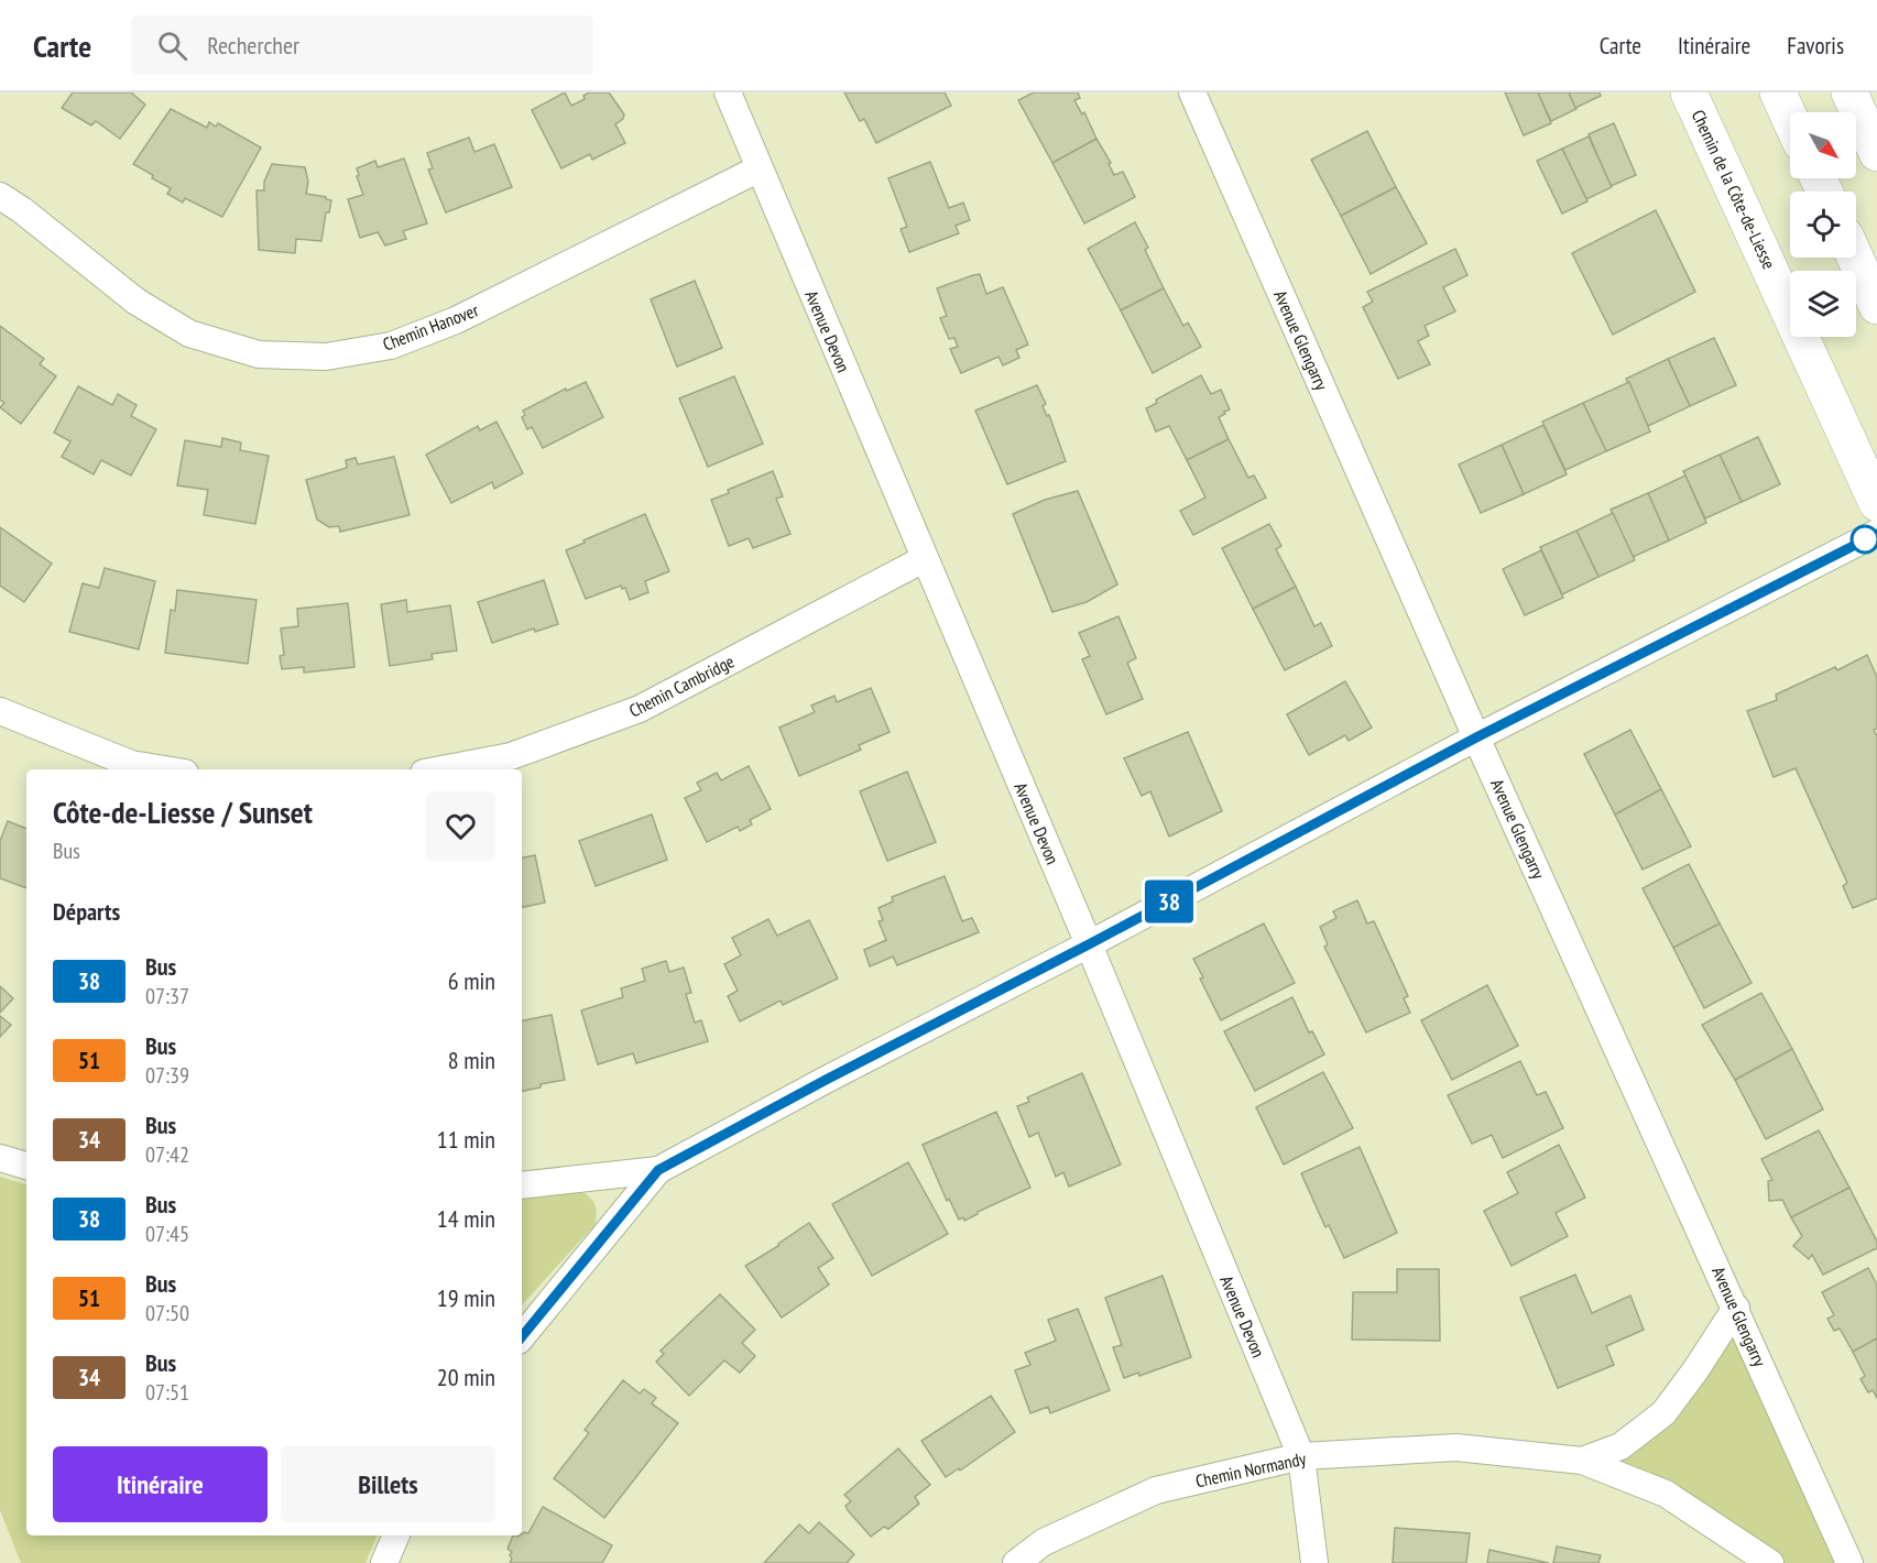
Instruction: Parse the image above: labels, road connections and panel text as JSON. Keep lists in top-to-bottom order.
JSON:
{
  "streets": {
    "main road": ["Chemin de la Côte-de-Liesse"],
    "street": [
      "Chemin Hanover",
      "Avenue Devon",
      "Avenue Glengarry",
      "Chemin Cambridge",
      "Chemin Normandy"
    ]
  },
  "crossings": [
    ["Chemin Hanover", "Avenue Devon"],
    ["Avenue Devon", "Chemin Cambridge"],
    ["Avenue Devon", "Chemin Normandy"],
    ["Avenue Glengarry", "Chemin Normandy"]
  ],
  "lines": ["bus line 38"],
  "north": "bottom right",
  "page": {
    "header": "Carte",
    "search": "Rechercher",
    "nav": ["Carte", "Itinéraire", "Favoris"],
    "on_map": "38",
    "heading": [
      ["Côte-de-Liesse / Sunset", "Bus"],
      "Départs"
    ],
    "list": [
      {
        "mark": "38",
        "name": "Bus",
        "note": "07:37",
        "value": "6 min"
      },
      {
        "mark": "51",
        "name": "Bus",
        "note": "07:39",
        "value": "8 min"
      },
      {
        "mark": "34",
        "name": "Bus",
        "note": "07:42",
        "value": "11 min"
      },
      {
        "mark": "38",
        "name": "Bus",
        "note": "07:45",
        "value": "14 min"
      },
      {
        "mark": "51",
        "name": "Bus",
        "note": "07:50",
        "value": "19 min"
      },
      {
        "mark": "34",
        "name": "Bus",
        "note": "07:51",
        "value": "20 min"
      }
    ],
    "buttons": ["Itinéraire", "Billets"]
  }
}
